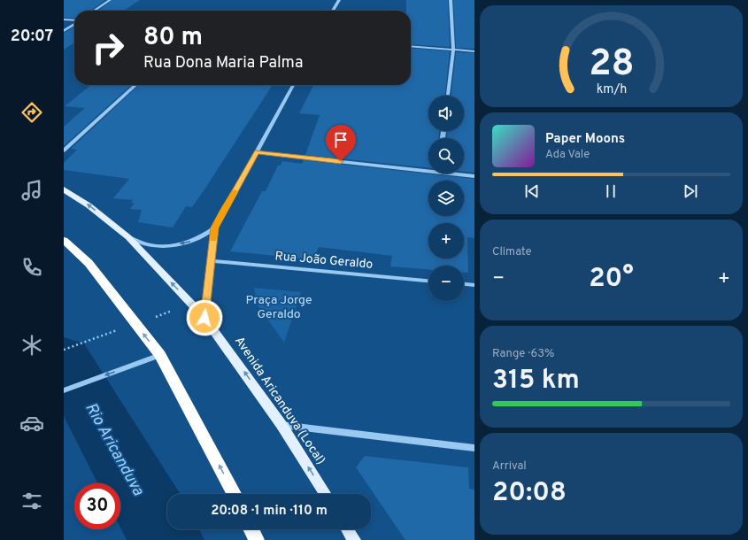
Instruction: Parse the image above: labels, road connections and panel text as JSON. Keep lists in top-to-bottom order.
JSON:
{
  "streets": {
    "main road": ["Avenida Aricanduva (Local)"],
    "street": ["Rua João Geraldo"]
  },
  "one_way": ["Avenida Aricanduva (Local)"],
  "water": ["Rio Aricanduva"],
  "parks": ["Praça Jorge Geraldo"],
  "page": {
    "tabs": "20:07",
    "turn": ["80 m", "Rua Dona Maria Palma"],
    "map_buttons": ["+", "−"],
    "song": ["Paper Moons", "Ada Vale"],
    "tile": [
      "Climate",
      ["Range · 63%", "315 km"],
      ["Arrival", "20:08"]
    ],
    "heat": ["−", "20°", "+"],
    "limit": "30",
    "trip": "20:08 · 1 min · 110 m",
    "gauge": ["28", "km/h"]
  }
}
